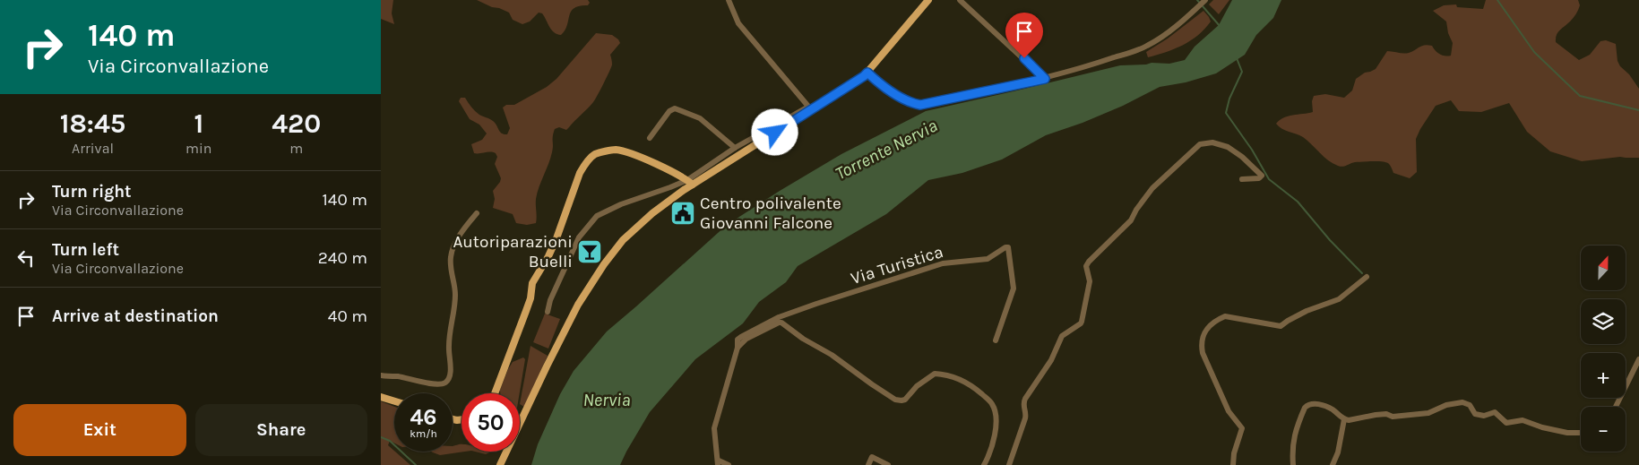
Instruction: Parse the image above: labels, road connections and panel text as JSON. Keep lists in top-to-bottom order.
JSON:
{
  "streets": {
    "street": ["Via Turistica"]
  },
  "water": ["Torrente Nervia", "Nervia"],
  "places": {
    "public building": ["Centro polivalente Giovanni Falcone"],
    "bar": ["Autoriparazioni Buelli"]
  },
  "north": "top",
  "page": {
    "turn": ["140 m", "Via Circonvallazione"],
    "eta": [
      "18:45",
      "Arrival",
      "1",
      "min",
      "420",
      "m"
    ],
    "list": [
      {
        "name": "Turn right",
        "note": "Via Circonvallazione",
        "value": "140 m"
      },
      {
        "name": "Turn left",
        "note": "Via Circonvallazione",
        "value": "240 m"
      },
      {
        "name": "Arrive at destination",
        "value": "40 m"
      }
    ],
    "map_buttons": ["+", "−"],
    "speed": "46 km/h",
    "limit": "50",
    "buttons": ["Exit", "Share"]
  }
}
